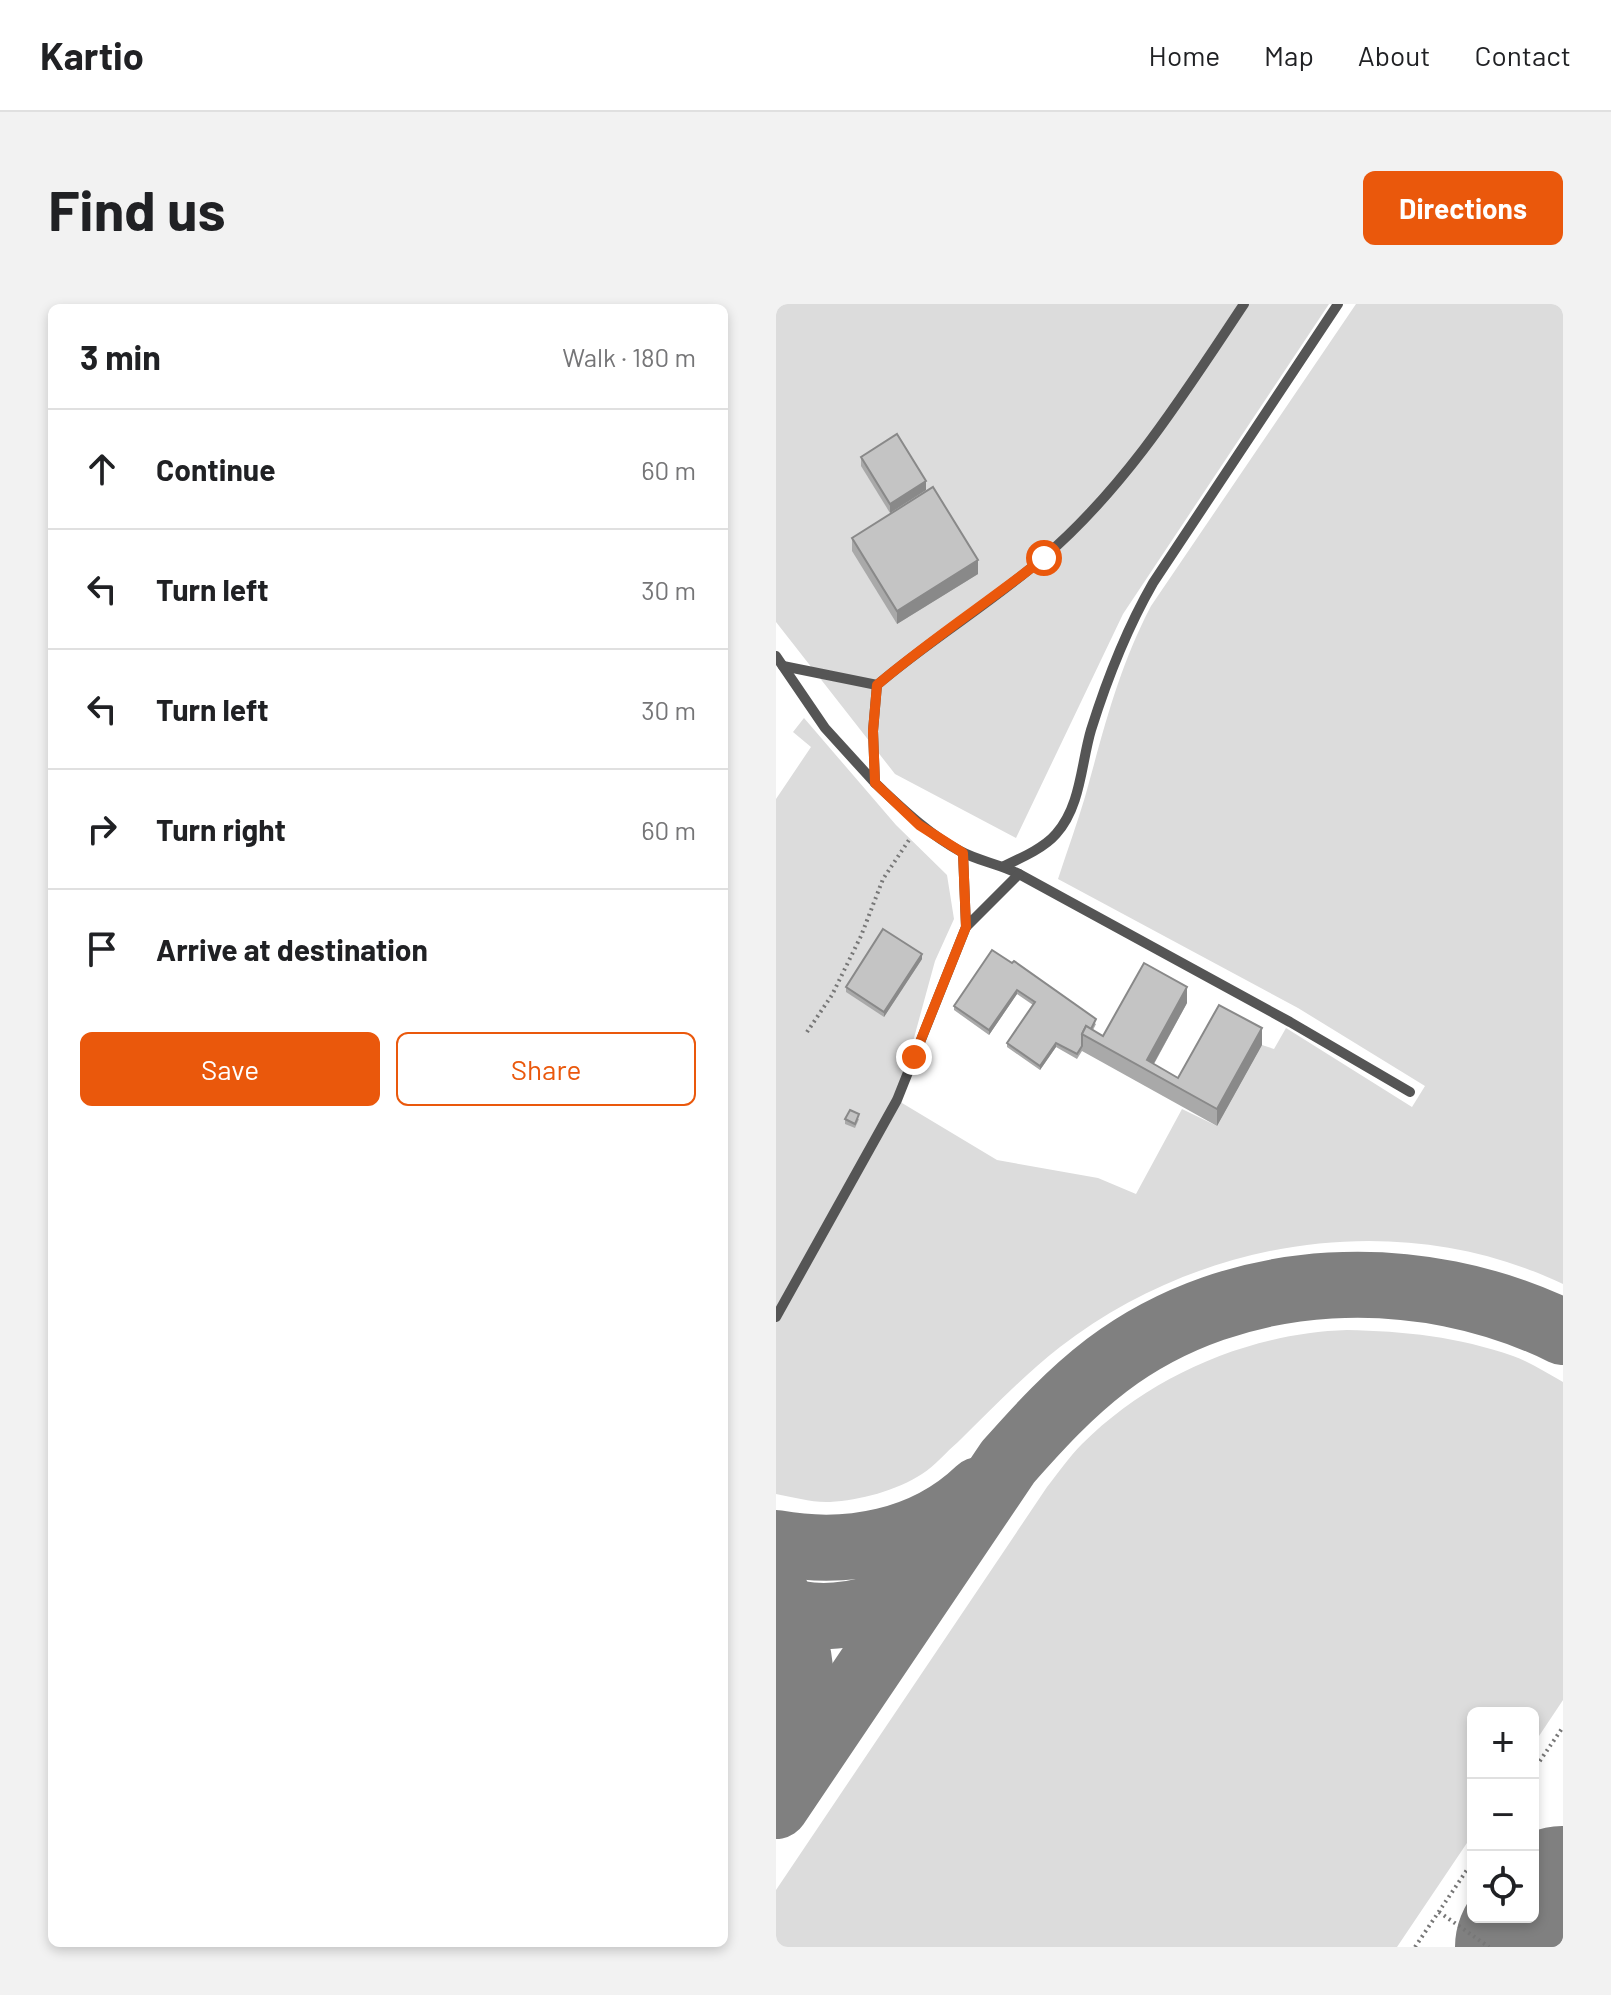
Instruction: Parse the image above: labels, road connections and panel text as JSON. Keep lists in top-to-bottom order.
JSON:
{
  "page": {
    "header": "Kartio",
    "nav": [
      "Home",
      "Map",
      "About",
      "Contact"
    ],
    "buttons": [
      "Directions",
      ["Save", "Share"]
    ],
    "title": "Find us",
    "heading": ["3 min", "Walk · 180 m"],
    "list": [
      ["Continue", "60 m"],
      ["Turn left", "30 m"],
      ["Turn left", "30 m"],
      ["Turn right", "60 m"],
      "Arrive at destination"
    ],
    "map_buttons": ["+", "−"]
  }
}
